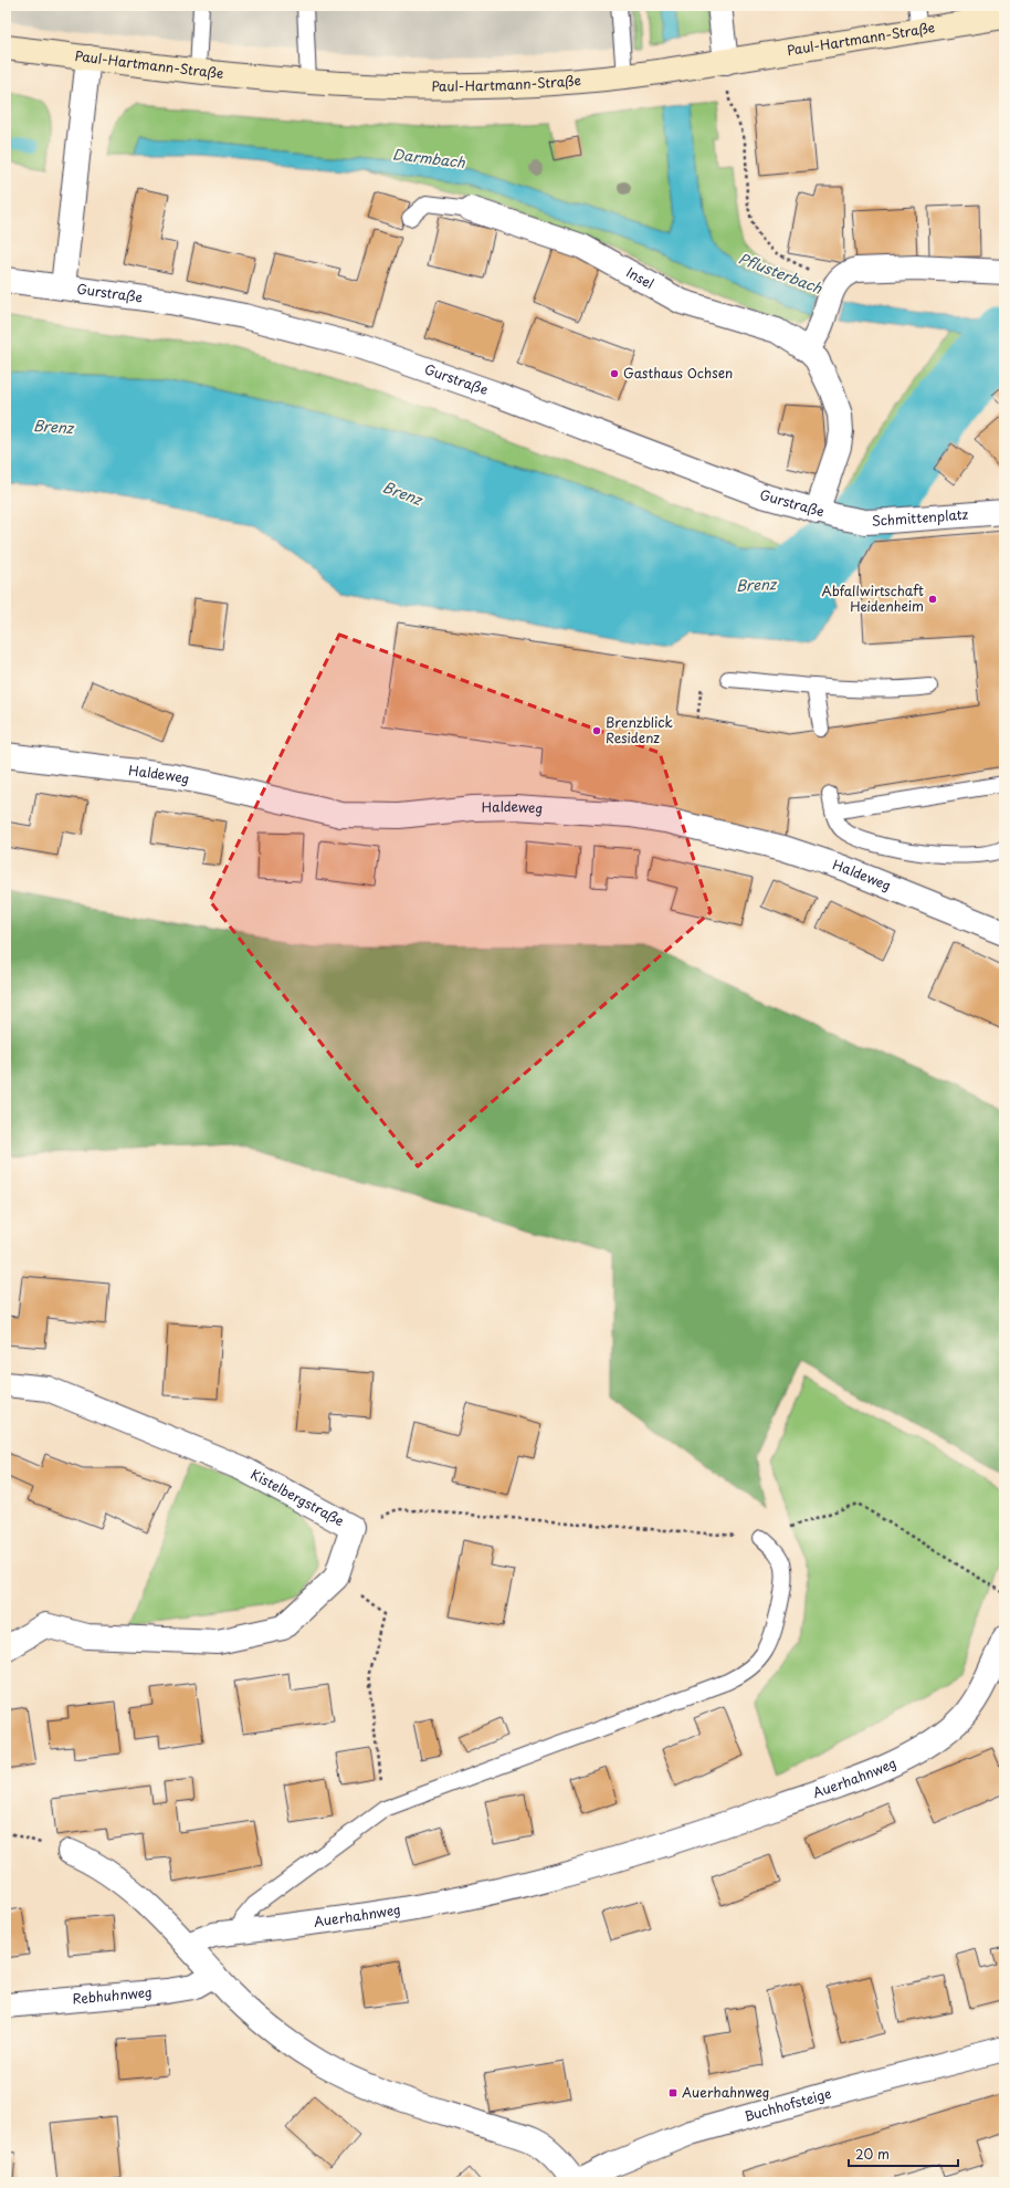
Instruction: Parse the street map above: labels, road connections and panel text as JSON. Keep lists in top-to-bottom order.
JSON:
{
  "streets": {
    "main road": ["Paul-Hartmann-Straße"],
    "street": [
      "Insel",
      "Gurstraße",
      "Schmittenplatz",
      "Haldeweg",
      "Kistelbergstraße",
      "Auerhahnweg",
      "Rebhuhnweg",
      "Buchhofsteige"
    ]
  },
  "crossings": [
    ["Paul-Hartmann-Straße", "Gurstraße"],
    ["Insel", "Gurstraße"],
    ["Insel", "Schmittenplatz"],
    ["Gurstraße", "Schmittenplatz"]
  ],
  "water": ["Darmbach", "Pflusterbach", "Brenz"],
  "places": {
    "other": ["Gasthaus Ochsen", "Abfallwirtschaft Heidenheim", "Brenzblick Residenz"],
    "transit": ["Auerhahnweg"]
  },
  "scale_bar": "20 m"
}
